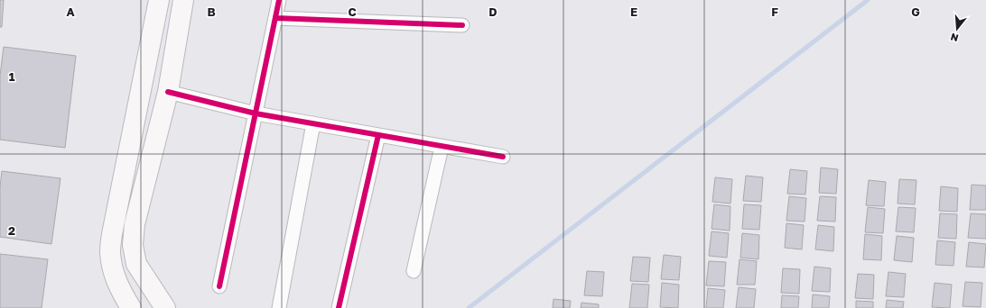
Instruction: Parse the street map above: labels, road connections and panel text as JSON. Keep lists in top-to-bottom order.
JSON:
{
  "north": "bottom",
  "grid": {
    "columns": [
      "A",
      "B",
      "C",
      "D",
      "E",
      "F",
      "G"
    ],
    "rows": ["1", "2"]
  }
}
